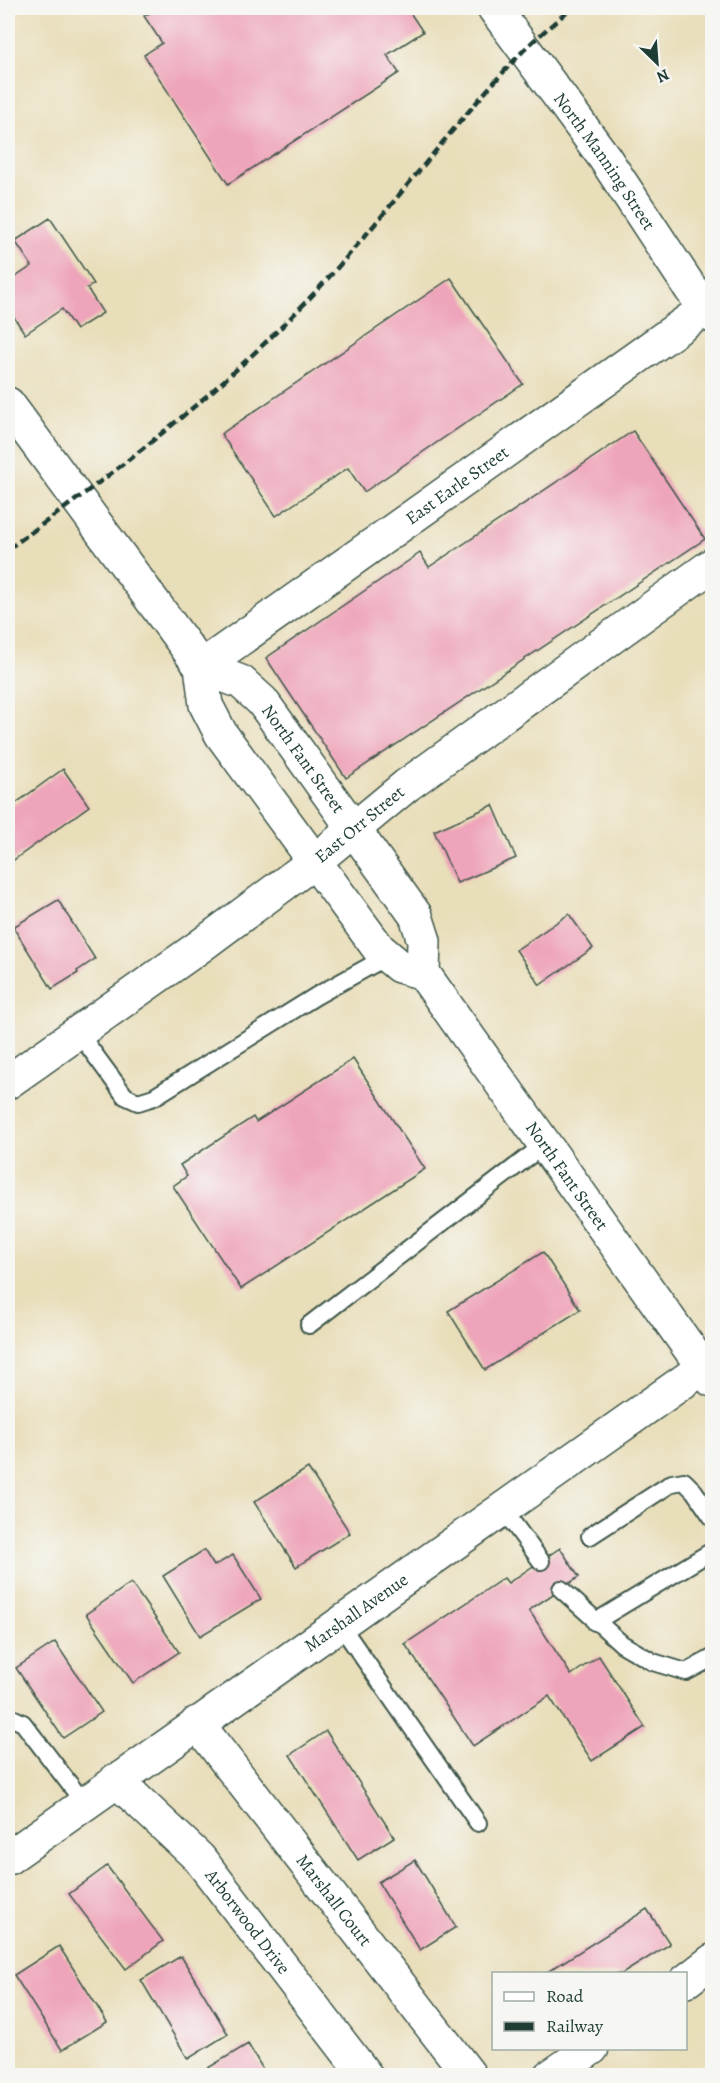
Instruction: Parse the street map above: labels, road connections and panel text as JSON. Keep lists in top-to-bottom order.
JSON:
{
  "streets": {
    "street": [
      "North Manning Street",
      "East Earle Street",
      "North Fant Street",
      "East Orr Street",
      "Marshall Avenue",
      "Marshall Court",
      "Arborwood Drive"
    ]
  },
  "crossings": [
    ["North Manning Street", "East Earle Street"],
    ["East Earle Street", "North Fant Street"],
    ["North Fant Street", "East Orr Street"],
    ["North Fant Street", "Marshall Avenue"],
    ["Marshall Avenue", "Marshall Court"],
    ["Marshall Avenue", "Arborwood Drive"]
  ],
  "legend": ["Road", "Railway"],
  "north": "bottom right"
}
